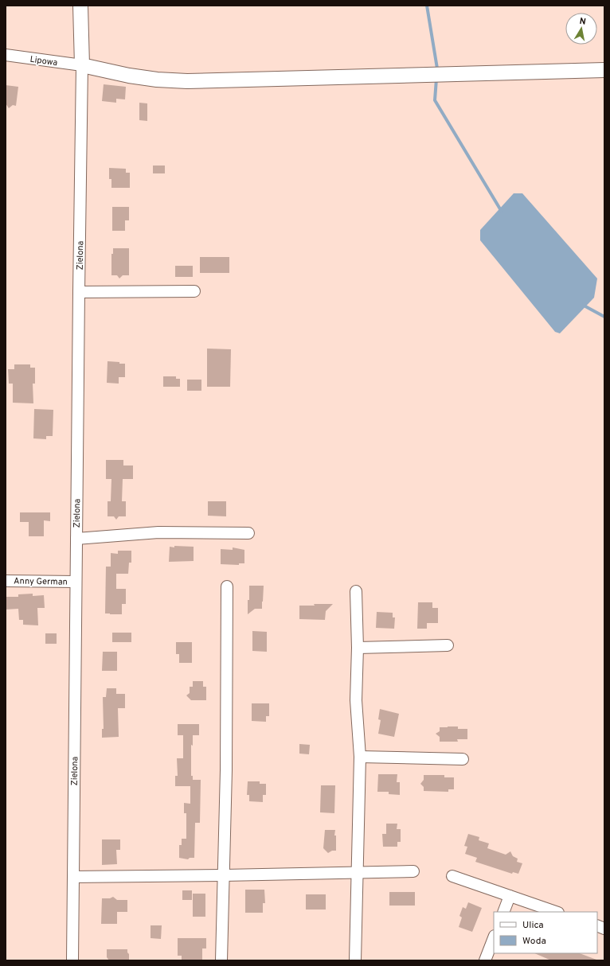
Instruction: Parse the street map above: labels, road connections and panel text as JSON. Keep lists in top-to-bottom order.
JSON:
{
  "streets": {
    "street": ["Lipowa", "Zielona", "Anny German"]
  },
  "crossings": [
    ["Lipowa", "Zielona"],
    ["Zielona", "Anny German"]
  ],
  "legend": ["Ulica", "Woda"],
  "north": "top"
}
